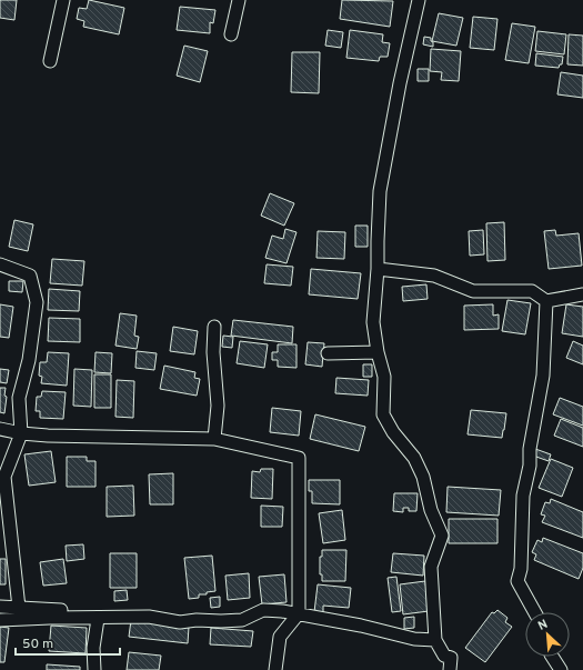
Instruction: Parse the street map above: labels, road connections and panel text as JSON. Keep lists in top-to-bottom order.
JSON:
{
  "scale_bar": "50 m",
  "north": "top left"
}
